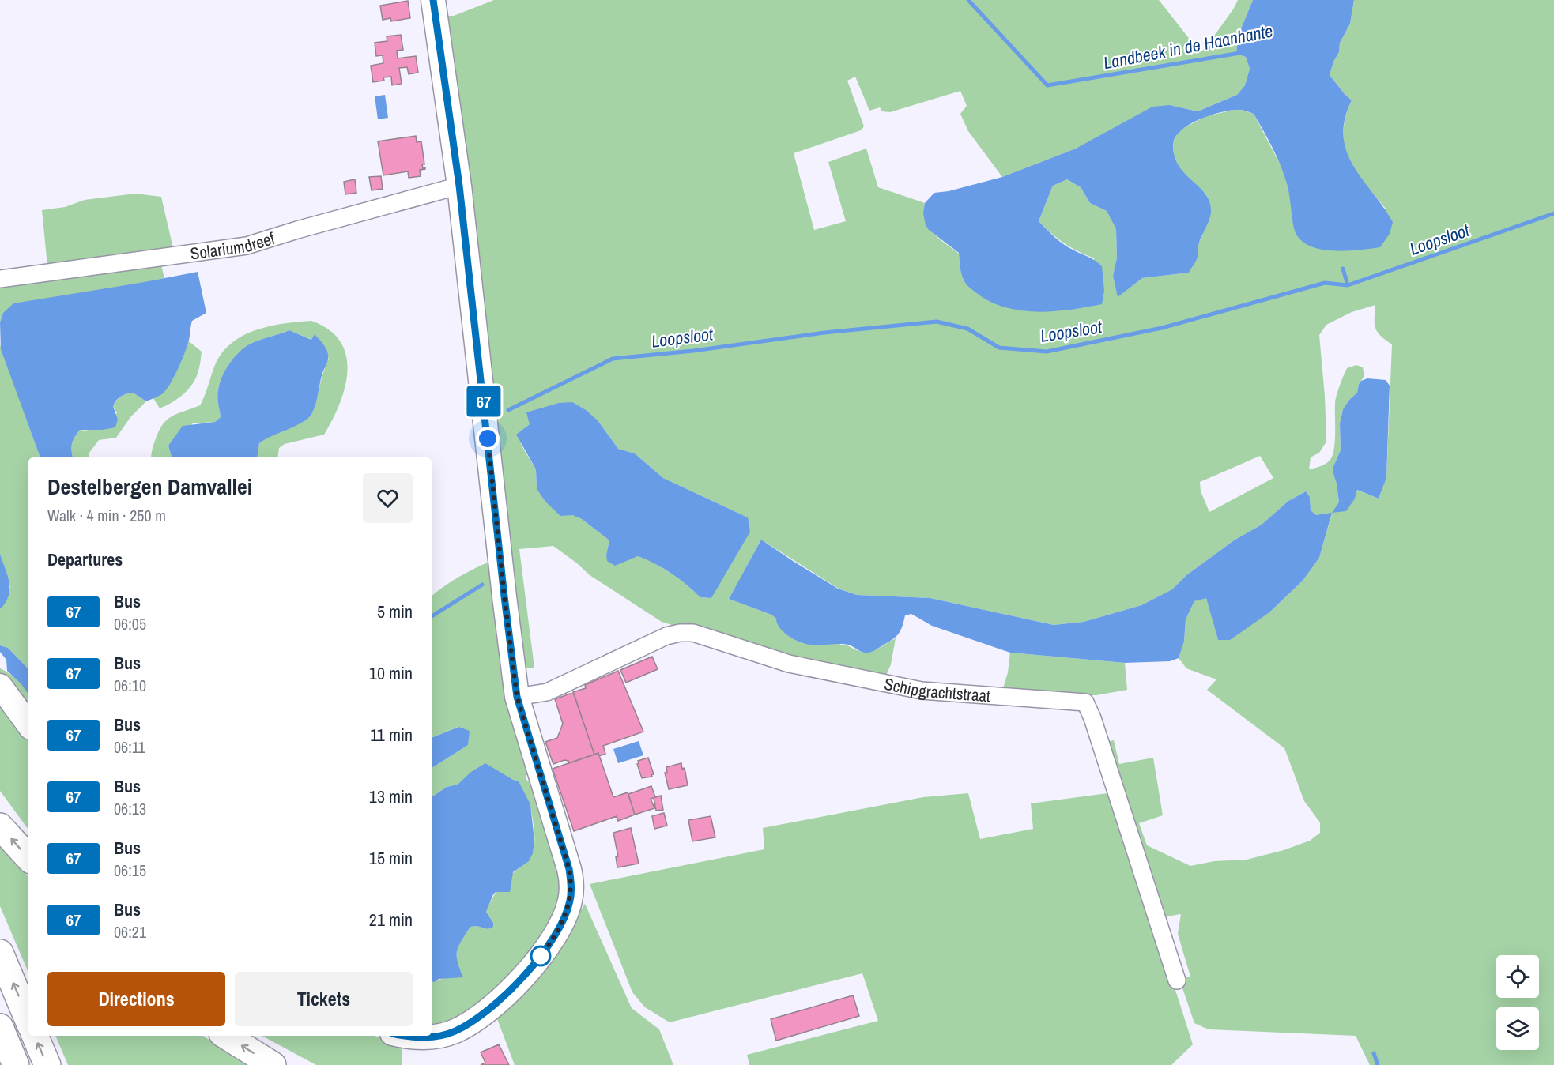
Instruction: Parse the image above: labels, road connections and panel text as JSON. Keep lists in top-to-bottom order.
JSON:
{
  "streets": {
    "street": ["Solariumdreef", "Schipgrachtstraat"]
  },
  "water": ["Landbeek in de Haanhante", "Loopsloot"],
  "lines": ["bus line 67"],
  "page": {
    "on_map": "67",
    "heading": [
      ["Destelbergen Damvallei", "Walk · 4 min · 250 m"],
      "Departures"
    ],
    "list": [
      {
        "mark": "67",
        "name": "Bus",
        "note": "06:05",
        "value": "5 min"
      },
      {
        "mark": "67",
        "name": "Bus",
        "note": "06:10",
        "value": "10 min"
      },
      {
        "mark": "67",
        "name": "Bus",
        "note": "06:11",
        "value": "11 min"
      },
      {
        "mark": "67",
        "name": "Bus",
        "note": "06:13",
        "value": "13 min"
      },
      {
        "mark": "67",
        "name": "Bus",
        "note": "06:15",
        "value": "15 min"
      },
      {
        "mark": "67",
        "name": "Bus",
        "note": "06:21",
        "value": "21 min"
      }
    ],
    "buttons": ["Directions", "Tickets"]
  }
}
